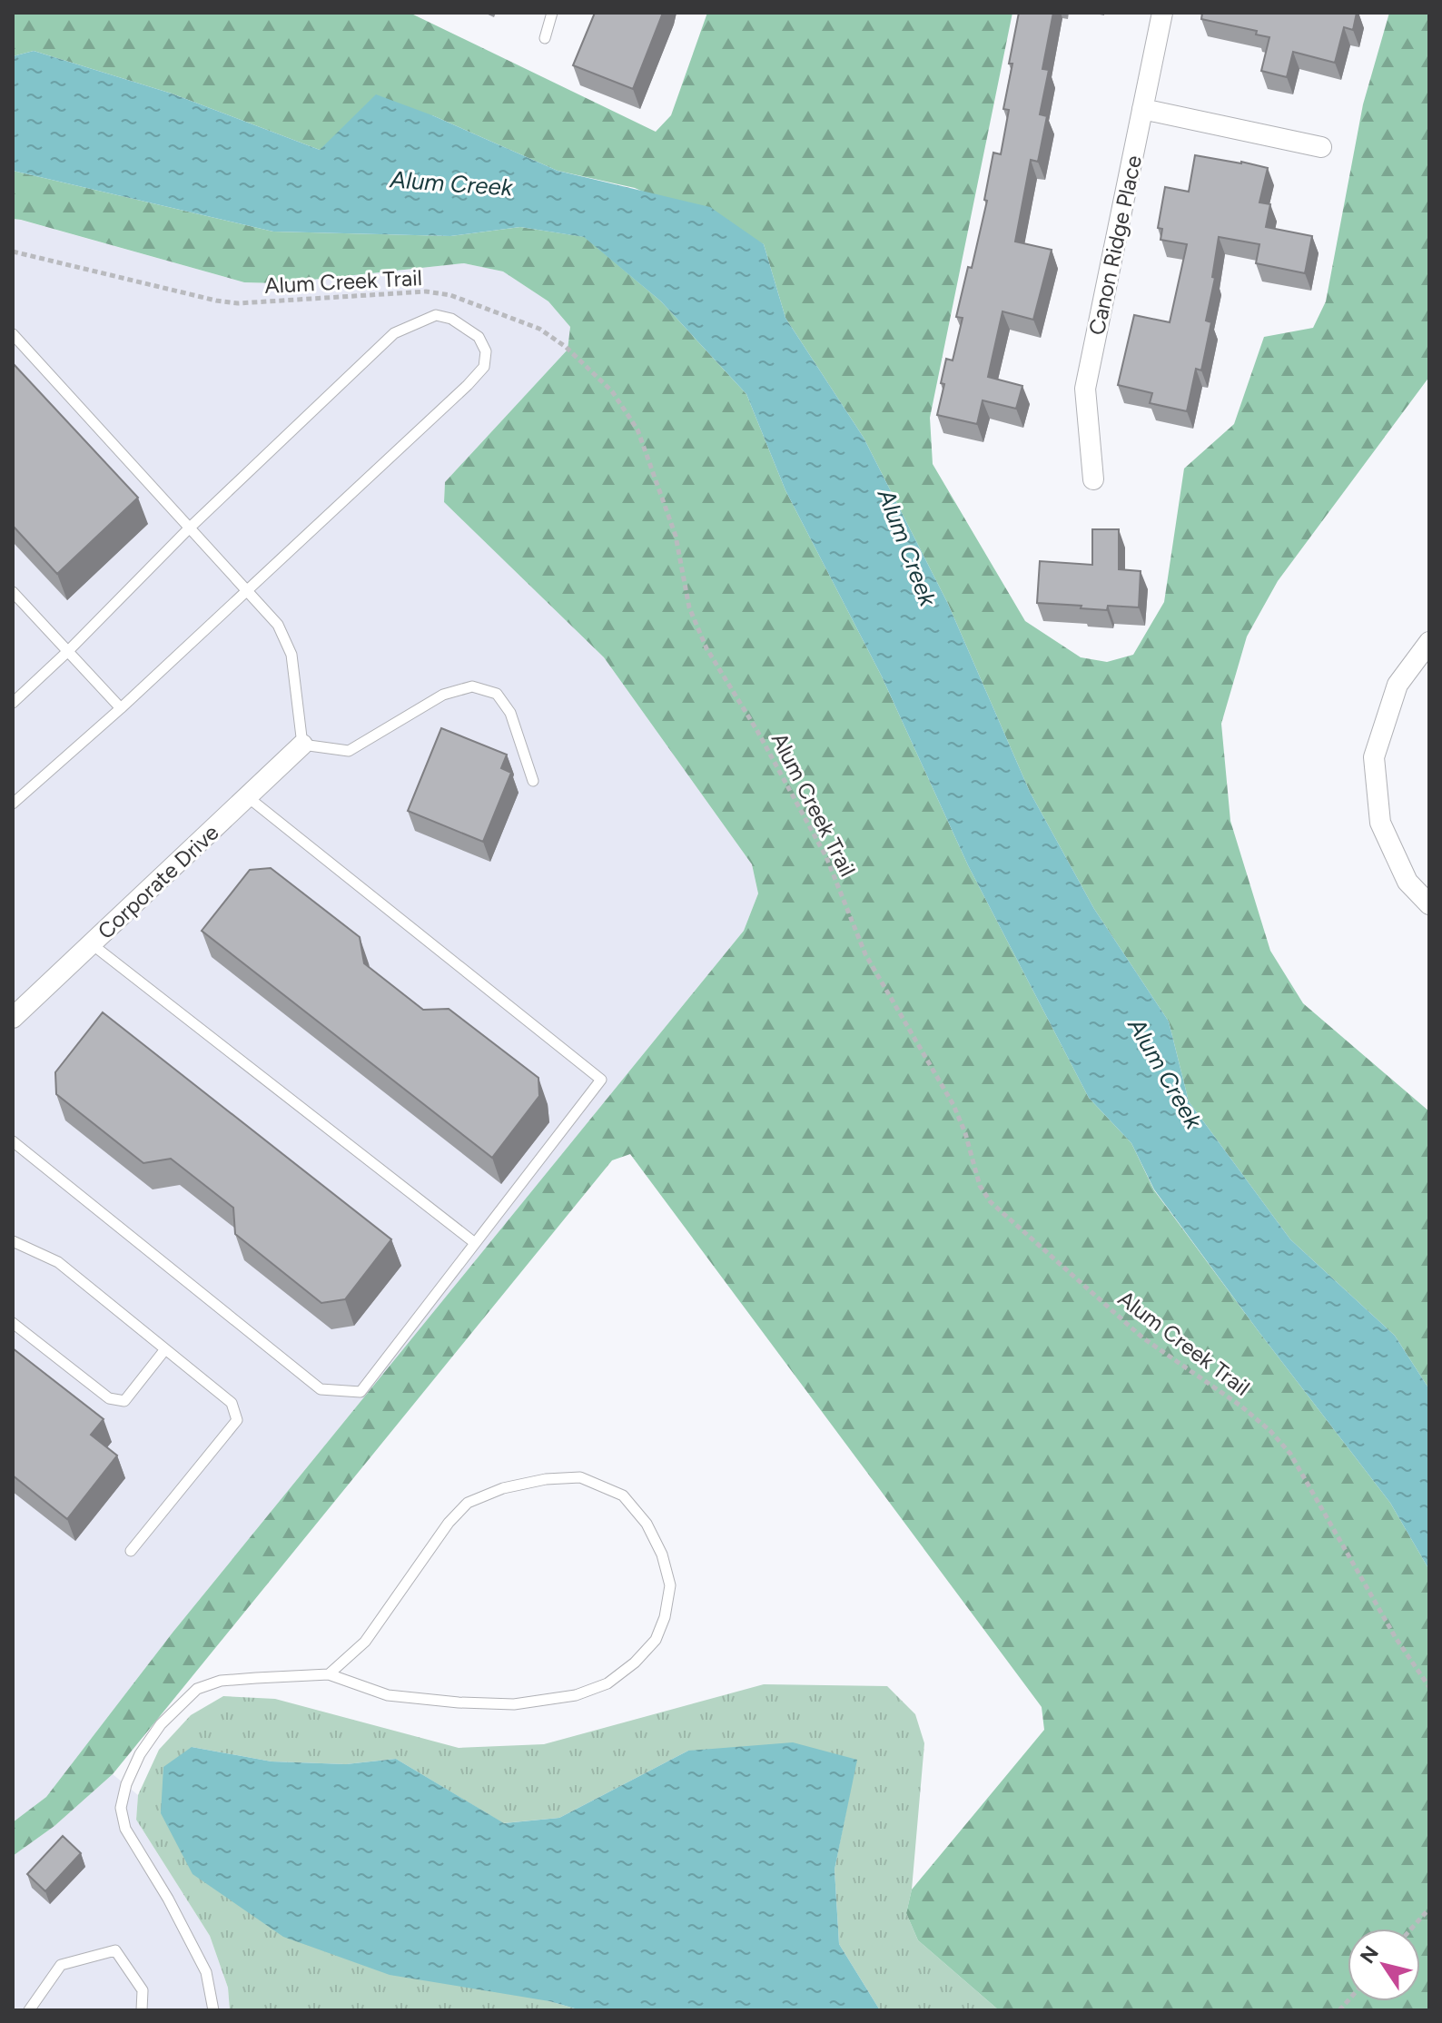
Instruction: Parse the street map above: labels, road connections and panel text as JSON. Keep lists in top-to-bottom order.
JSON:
{
  "streets": {
    "street": ["Canon Ridge Place", "Corporate Drive"],
    "path": ["Alum Creek Trail"]
  },
  "water": ["Alum Creek"],
  "north": "top left"
}
